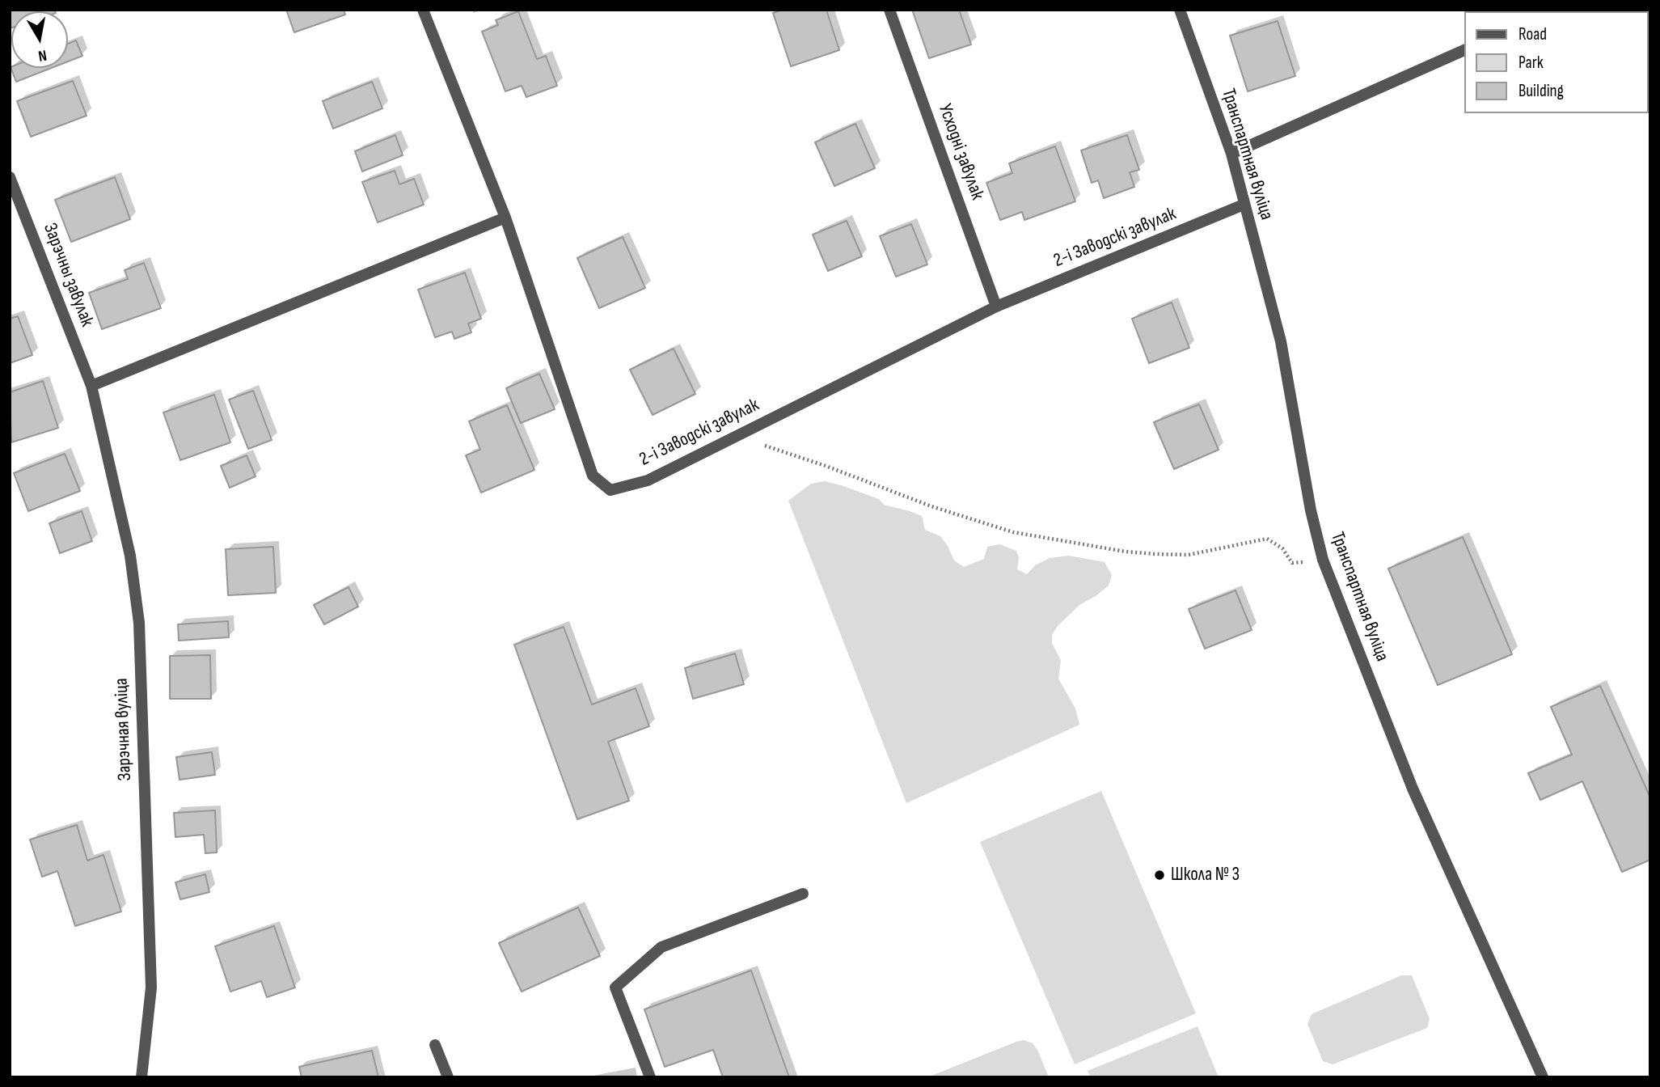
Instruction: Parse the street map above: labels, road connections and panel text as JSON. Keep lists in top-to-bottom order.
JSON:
{
  "streets": {
    "street": [
      "Усходні завулак",
      "Транспартная вуліца",
      "2-і Заводскі завулак",
      "Зарэчны завулак",
      "Зарэчная вуліца"
    ]
  },
  "crossings": [
    ["Усходні завулак", "2-і Заводскі завулак"],
    ["Транспартная вуліца", "2-і Заводскі завулак"],
    ["Зарэчны завулак", "Зарэчная вуліца"]
  ],
  "places": ["Школа № 3"],
  "legend": ["Road", "Park", "Building"],
  "north": "bottom"
}
